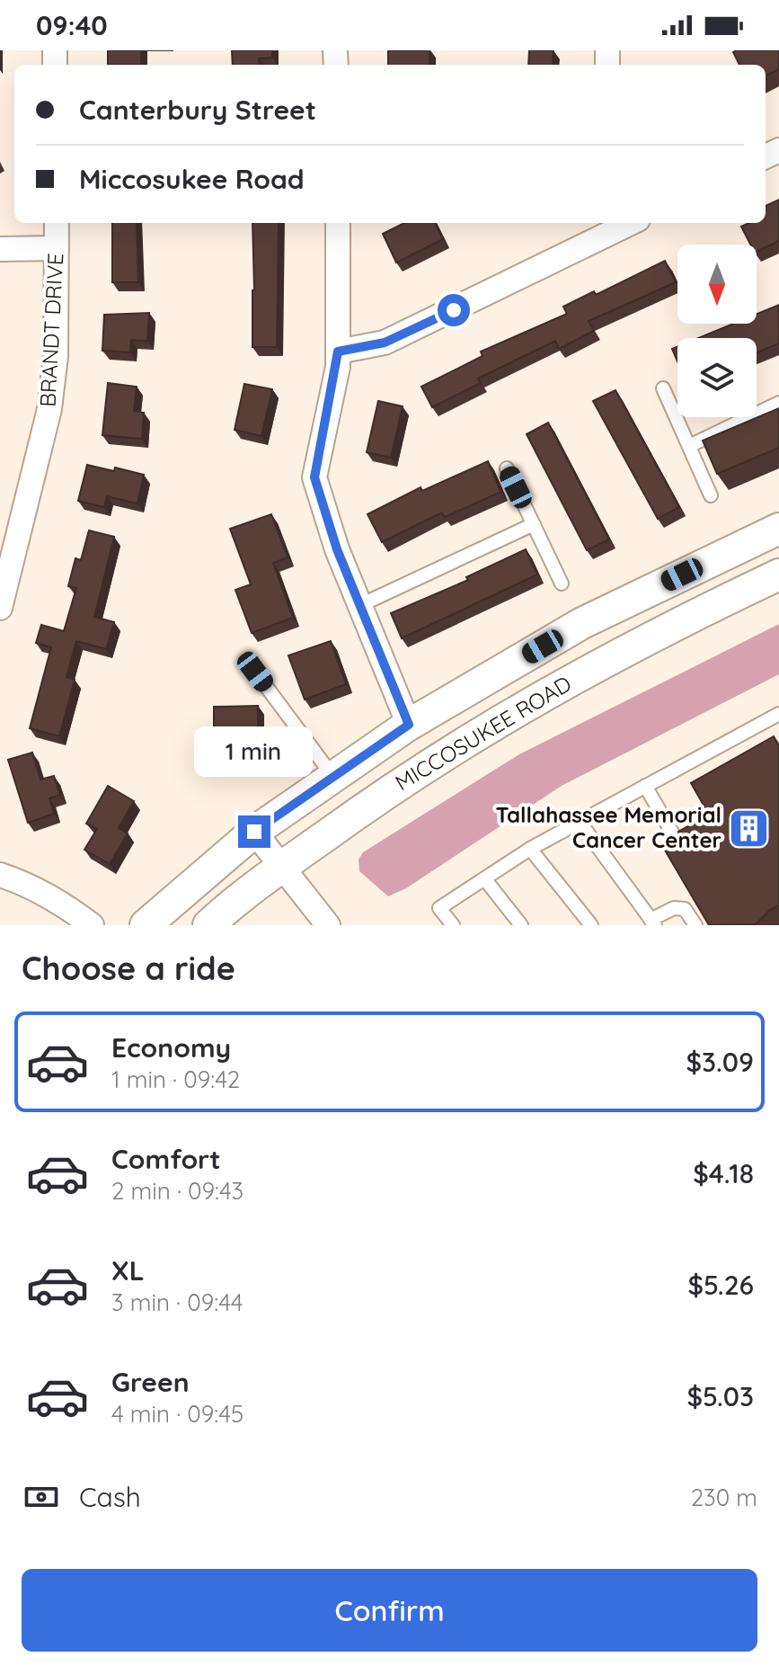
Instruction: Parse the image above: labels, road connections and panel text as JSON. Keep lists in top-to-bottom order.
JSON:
{
  "streets": {
    "street": ["BRANDT DRIVE", "MICCOSUKEE ROAD"]
  },
  "places": {
    "building": ["Tallahassee Memorial Cancer Center"]
  },
  "north": "bottom",
  "page": {
    "status": "09:40",
    "banner": ["Canterbury Street", "Miccosukee Road"],
    "bubble": "1 min",
    "heading": "Choose a ride",
    "list": [
      {
        "name": "Economy",
        "note": "1 min · 09:42",
        "value": "$3.09"
      },
      {
        "name": "Comfort",
        "note": "2 min · 09:43",
        "value": "$4.18"
      },
      {
        "name": "XL",
        "note": "3 min · 09:44",
        "value": "$5.26"
      },
      {
        "name": "Green",
        "note": "4 min · 09:45",
        "value": "$5.03"
      }
    ],
    "pay": ["Cash", "230 m"],
    "buttons": "Confirm"
  }
}
